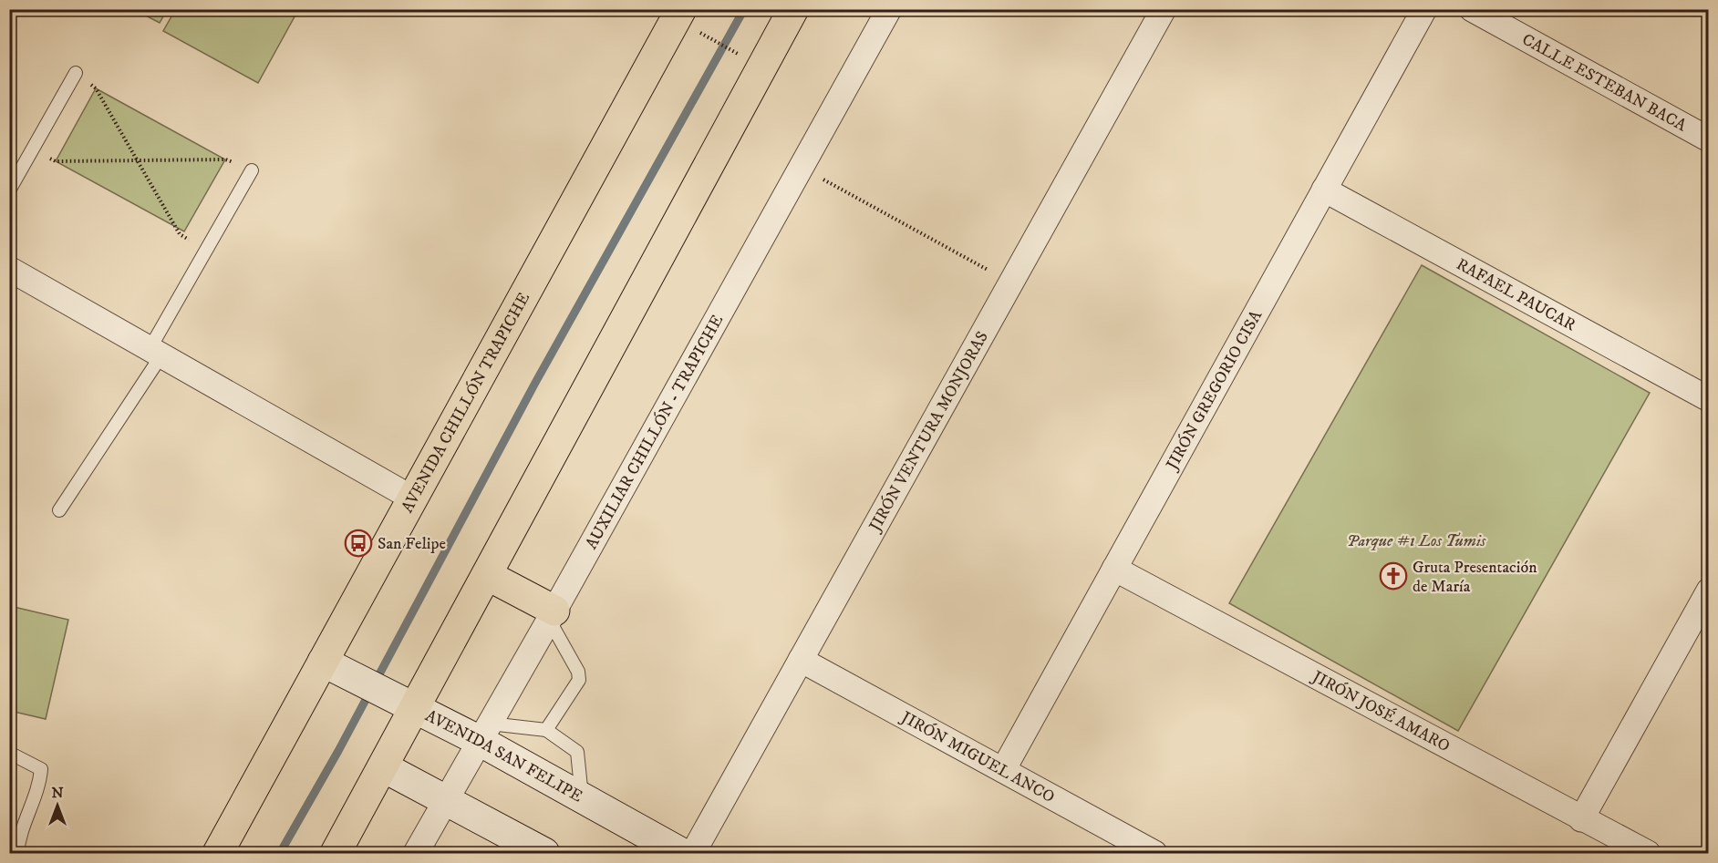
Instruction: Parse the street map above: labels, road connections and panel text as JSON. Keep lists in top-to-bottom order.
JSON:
{
  "streets": {
    "main road": ["AVENIDA CHILLÓN TRAPICHE", "AVENIDA SAN FELIPE"],
    "street": [
      "CALLE ESTEBAN BACA",
      "RAFAEL PAUCAR",
      "JIRÓN GREGORIO CISA",
      "AUXILIAR CHILLÓN - TRAPICHE",
      "JIRÓN VENTURA MONJORAS",
      "JIRÓN JOSÉ AMARO",
      "JIRÓN MIGUEL ANCO"
    ]
  },
  "crossings": [
    ["RAFAEL PAUCAR", "JIRÓN GREGORIO CISA"],
    ["JIRÓN GREGORIO CISA", "JIRÓN JOSÉ AMARO"],
    ["JIRÓN GREGORIO CISA", "JIRÓN MIGUEL ANCO"],
    ["AVENIDA CHILLÓN TRAPICHE", "AVENIDA SAN FELIPE"],
    ["AUXILIAR CHILLÓN - TRAPICHE", "AVENIDA SAN FELIPE"],
    ["JIRÓN VENTURA MONJORAS", "JIRÓN MIGUEL ANCO"]
  ],
  "parks": ["Parque #1 Los Tumis"],
  "places": {
    "bus stop": ["San Felipe"],
    "church": ["Gruta Presentación de María"]
  },
  "north": "top"
}
